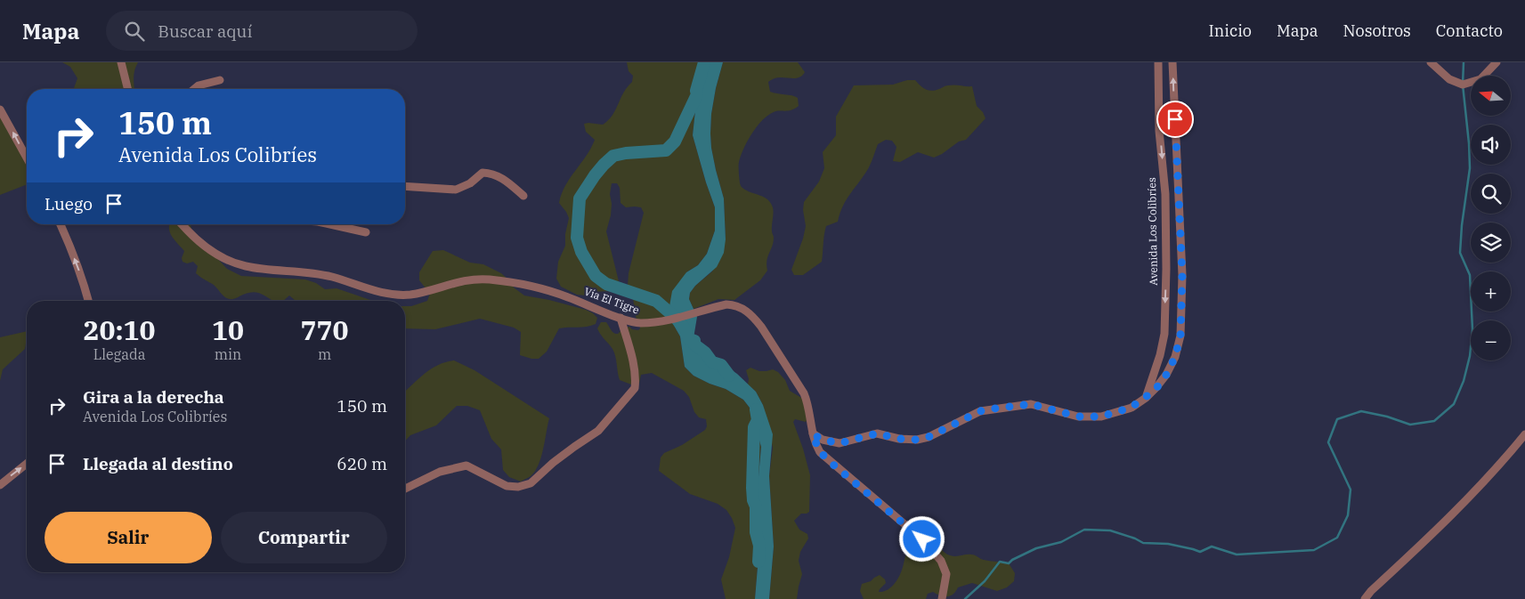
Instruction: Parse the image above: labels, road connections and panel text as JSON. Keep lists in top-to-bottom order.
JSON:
{
  "streets": {
    "street": ["Avenida Los Colibríes", "Vía El Tigre"]
  },
  "north": "left",
  "page": {
    "header": "Mapa",
    "search": "Buscar aquí",
    "nav": [
      "Inicio",
      "Mapa",
      "Nosotros",
      "Contacto"
    ],
    "map_buttons": ["+", "−"],
    "turn": ["150 m", "Avenida Los Colibríes"],
    "then": "Luego",
    "eta": [
      "20:10",
      "Llegada",
      "10",
      "min",
      "770",
      "m"
    ],
    "list": [
      {
        "name": "Gira a la derecha",
        "note": "Avenida Los Colibríes",
        "value": "150 m"
      },
      {
        "name": "Llegada al destino",
        "value": "620 m"
      }
    ],
    "buttons": ["Salir", "Compartir"]
  }
}
